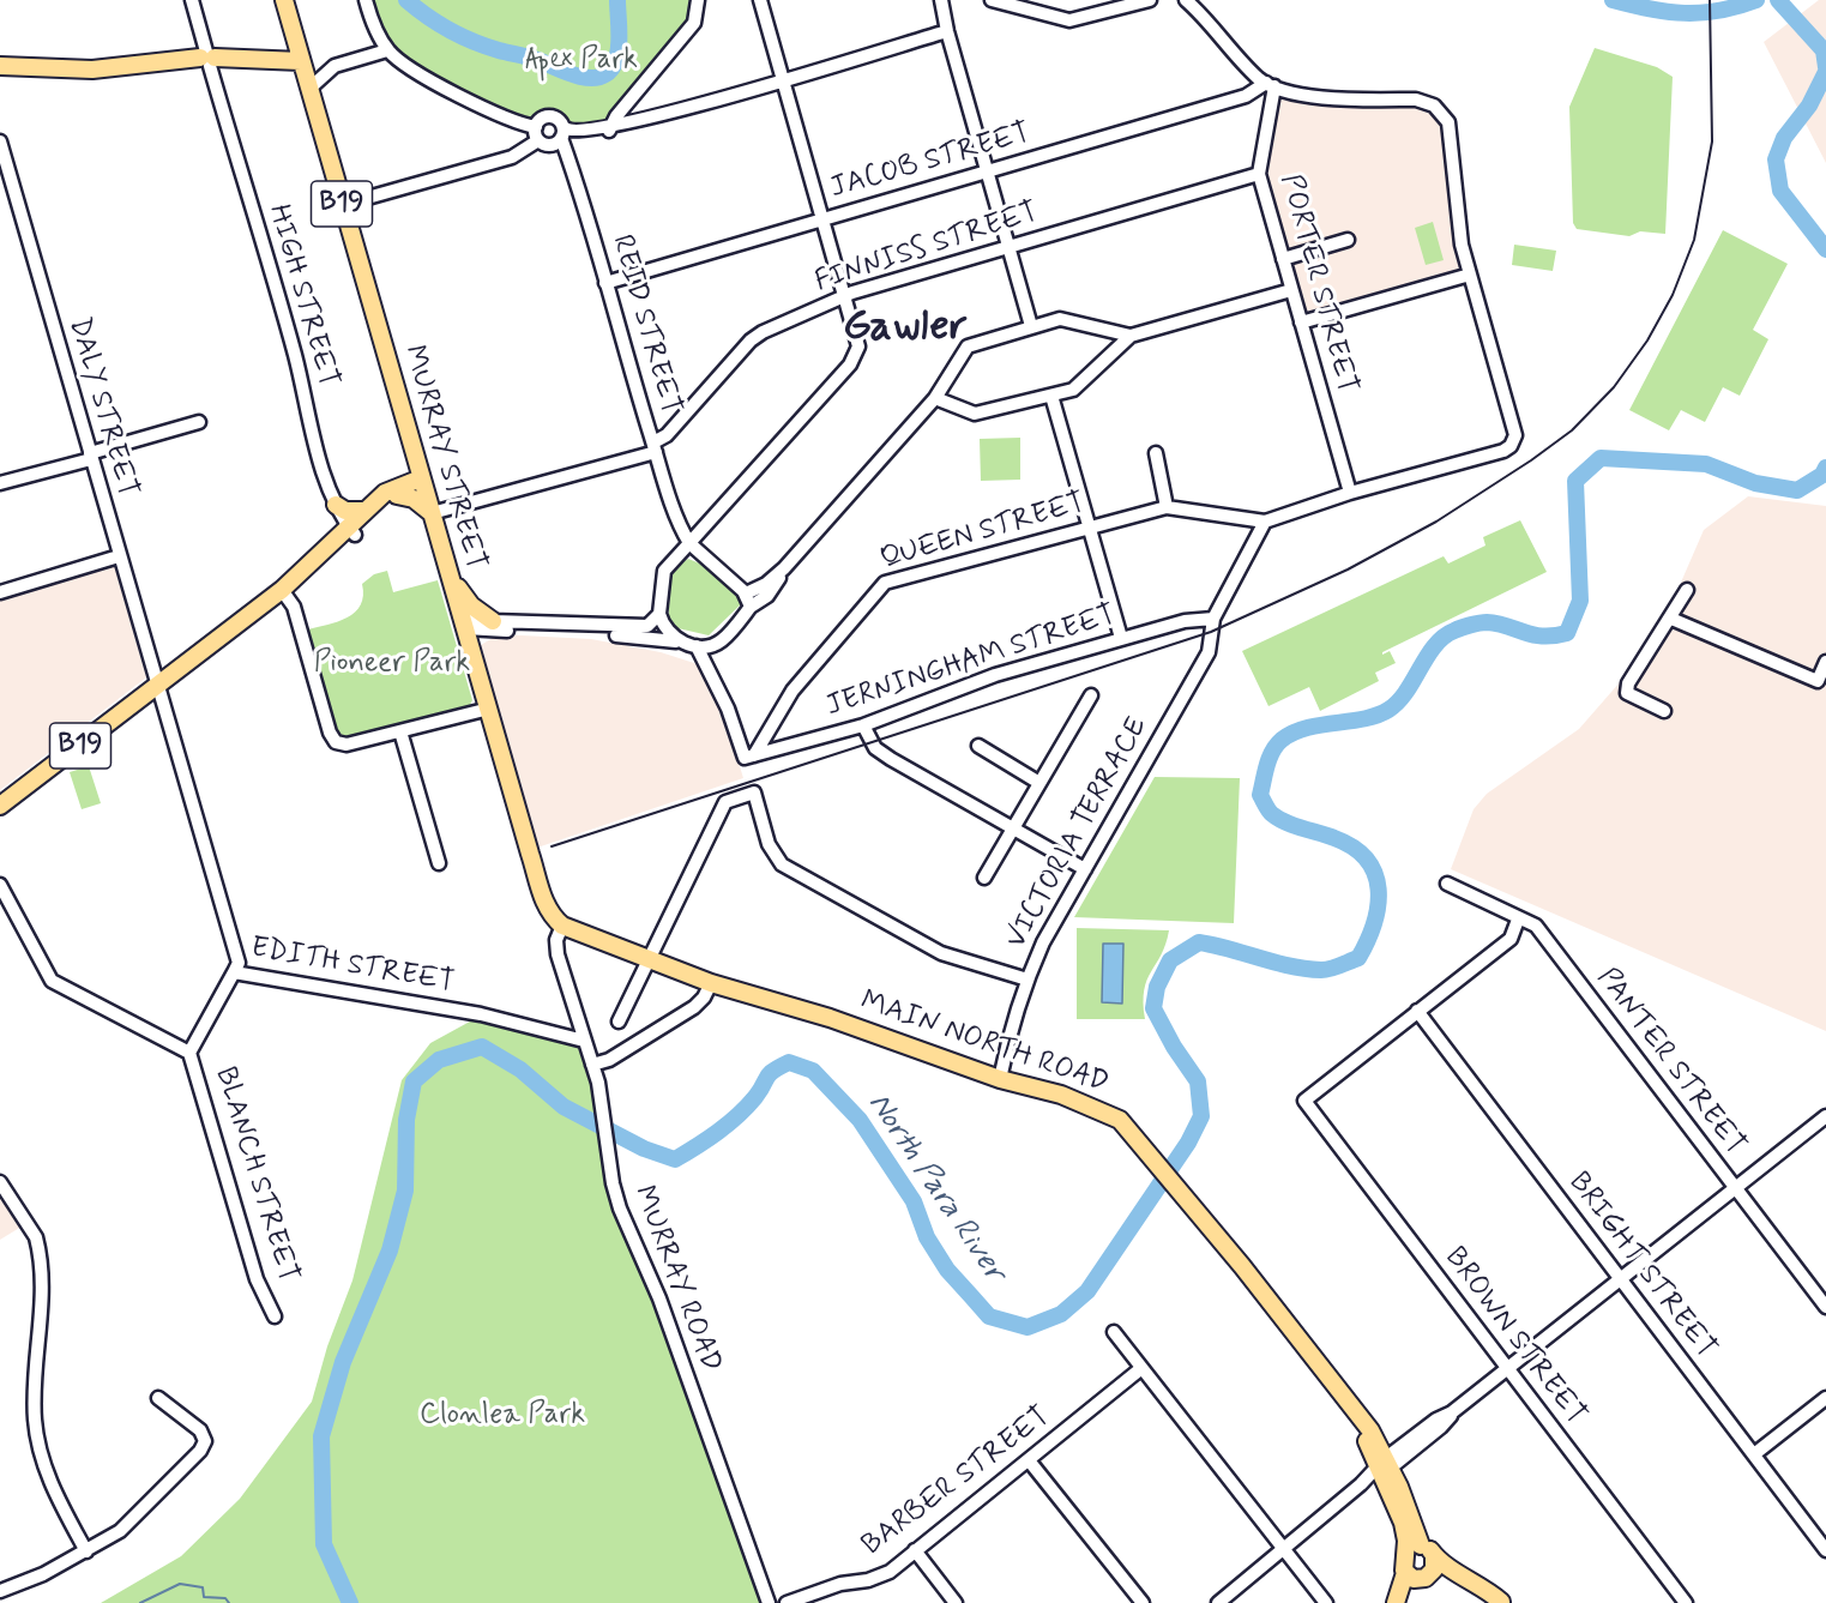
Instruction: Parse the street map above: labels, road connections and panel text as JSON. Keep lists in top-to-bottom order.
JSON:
{
  "streets": {
    "main road": ["B19", "MURRAY STREET", "MAIN NORTH ROAD"],
    "street": [
      "JACOB STREET",
      "FINNISS STREET",
      "PORTER STREET",
      "HIGH STREET",
      "REID STREET",
      "DALY STREET",
      "QUEEN STREET",
      "JERNINGHAM STREET",
      "VICTORIA TERRACE",
      "EDITH STREET",
      "PANTER STREET",
      "BLANCH STREET",
      "BRIGHT STREET",
      "MURRAY ROAD",
      "BROWN STREET",
      "BARBER STREET"
    ]
  },
  "crossings": [
    ["JACOB STREET", "PORTER STREET"],
    ["JACOB STREET", "REID STREET"],
    ["B19", "HIGH STREET"],
    ["B19", "DALY STREET"],
    ["B19", "MURRAY STREET"],
    ["B19", "EDITH STREET"],
    ["FINNISS STREET", "PORTER STREET"],
    ["FINNISS STREET", "REID STREET"],
    ["FINNISS STREET", "MURRAY STREET"],
    ["DALY STREET", "EDITH STREET"],
    ["MURRAY STREET", "MAIN NORTH ROAD"],
    ["MURRAY STREET", "MURRAY ROAD"],
    ["QUEEN STREET", "JERNINGHAM STREET"],
    ["QUEEN STREET", "VICTORIA TERRACE"],
    ["JERNINGHAM STREET", "VICTORIA TERRACE"],
    ["VICTORIA TERRACE", "MAIN NORTH ROAD"],
    ["EDITH STREET", "MURRAY ROAD"],
    ["MAIN NORTH ROAD", "MURRAY ROAD"],
    ["BRIGHT STREET", "BROWN STREET"]
  ],
  "districts": ["Gawler"],
  "water": ["North Para River"],
  "parks": ["Apex Park", "Pioneer Park", "Clonlea Park"]
}
